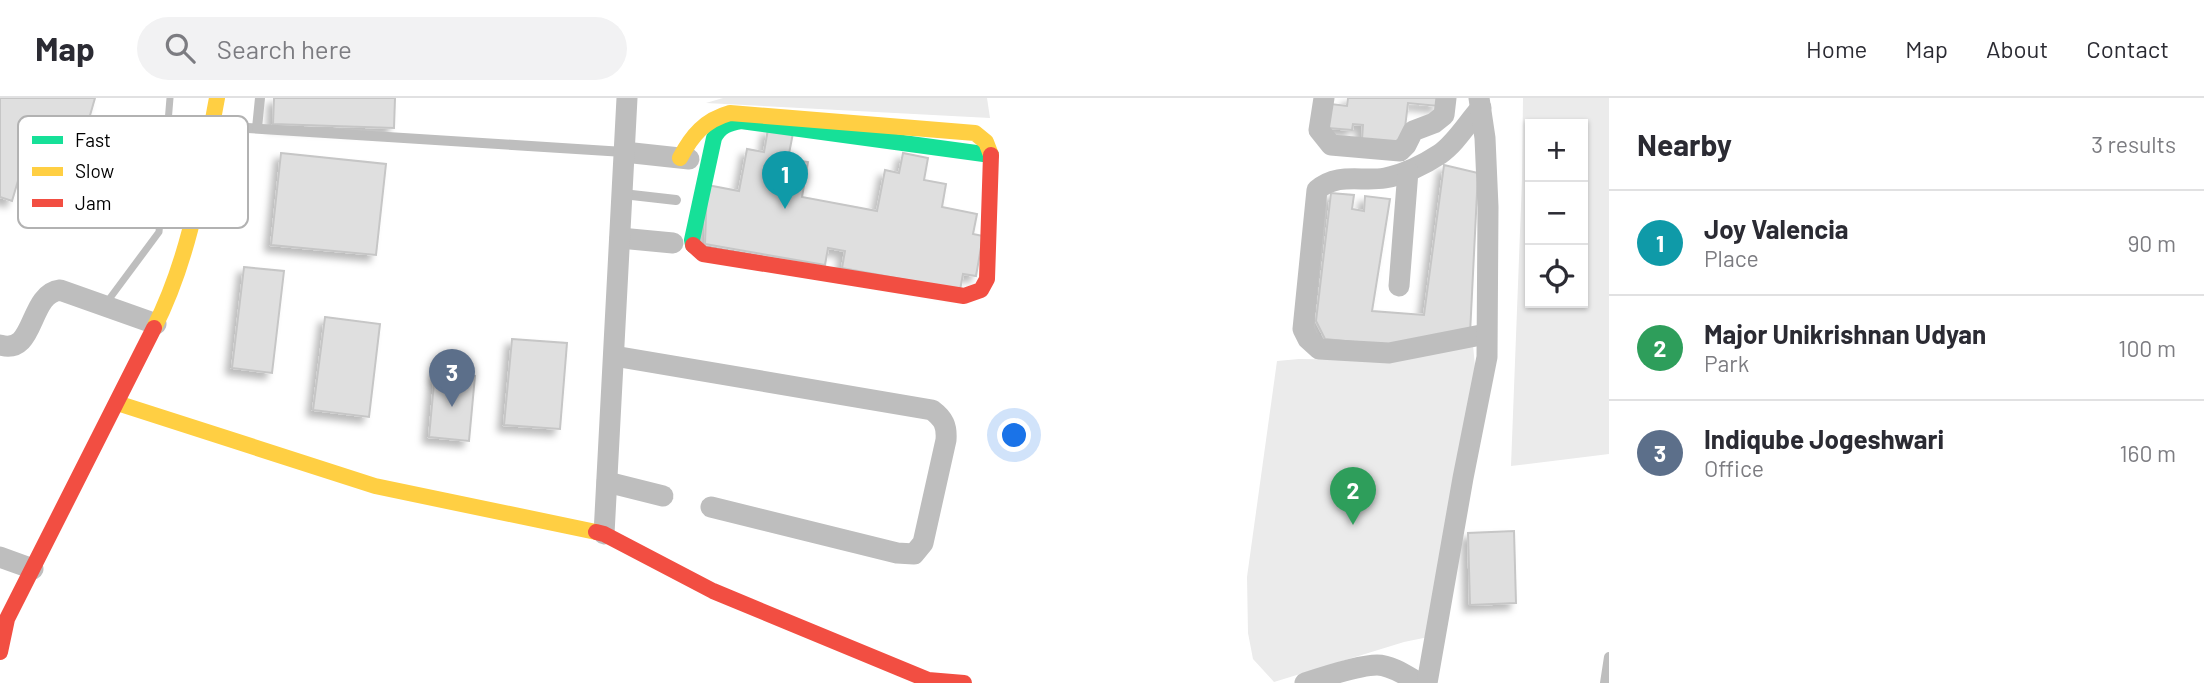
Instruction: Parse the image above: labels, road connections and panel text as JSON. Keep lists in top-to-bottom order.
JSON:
{
  "legend": ["Fast", "Slow", "Jam"],
  "page": {
    "header": "Map",
    "search": "Search here",
    "nav": [
      "Home",
      "Map",
      "About",
      "Contact"
    ],
    "heading": ["Nearby", "3 results"],
    "map_buttons": ["+", "−"],
    "pins": ["1", "3", "2"],
    "list": [
      {
        "mark": "1",
        "name": "Joy Valencia",
        "note": "Place",
        "value": "90 m"
      },
      {
        "mark": "2",
        "name": "Major Unikrishnan Udyan",
        "note": "Park",
        "value": "100 m"
      },
      {
        "mark": "3",
        "name": "Indiqube Jogeshwari",
        "note": "Office",
        "value": "160 m"
      }
    ]
  }
}
